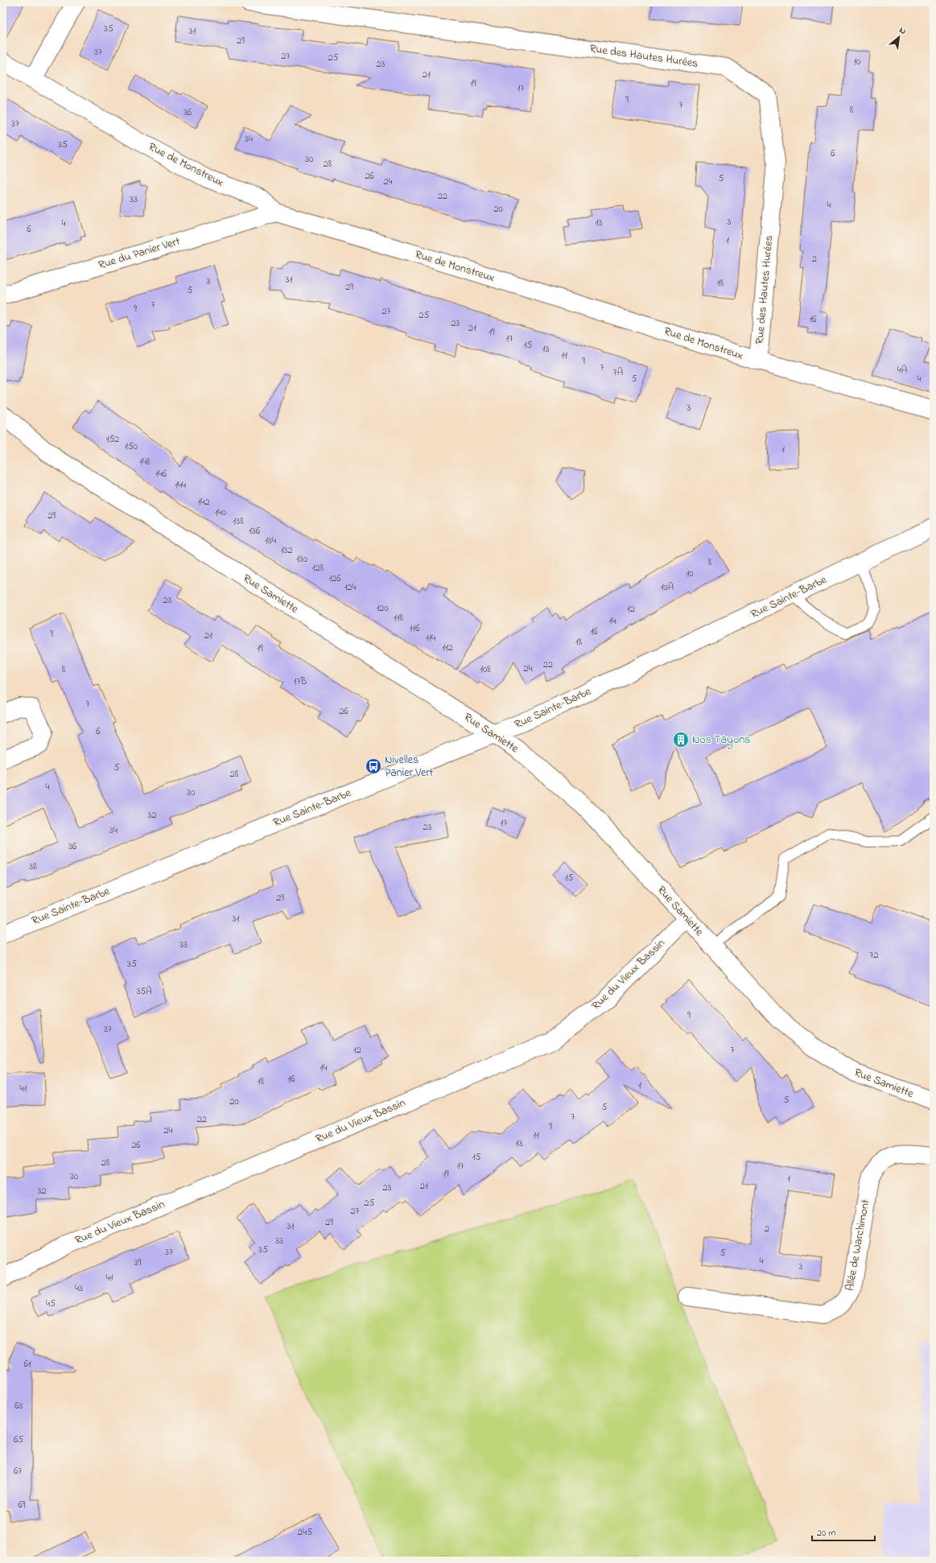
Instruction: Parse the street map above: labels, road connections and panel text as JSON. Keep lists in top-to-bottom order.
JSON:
{
  "streets": {
    "street": [
      "Rue des Hautes Hurées",
      "Rue de Monstreux",
      "Rue du Panier Vert",
      "Rue Samiette",
      "Rue Sainte-Barbe",
      "Rue du Vieux Bassin",
      "Allée de Warchimont"
    ]
  },
  "crossings": [
    ["Rue des Hautes Hurées", "Rue de Monstreux"],
    ["Rue de Monstreux", "Rue du Panier Vert"],
    ["Rue Samiette", "Rue Sainte-Barbe"],
    ["Rue Samiette", "Rue du Vieux Bassin"]
  ],
  "places": {
    "building": ["Nos Tayons"],
    "bus stop": ["Nivelles Panier Vert"]
  },
  "house_numbers": [
    "35",
    "31",
    "29",
    "37",
    "27",
    "25",
    "10",
    "23",
    "21",
    "19",
    "17",
    "9",
    "7",
    "8",
    "36",
    "37",
    "34",
    "35",
    "6",
    "30",
    "28",
    "26",
    "5",
    "24",
    "22",
    "33",
    "4",
    "20",
    "3",
    "13",
    "4",
    "6",
    "1",
    "2",
    "31",
    "3",
    "18",
    "29",
    "5",
    "7",
    "9",
    "27",
    "25",
    "16",
    "23",
    "21",
    "19",
    "17",
    "15",
    "13",
    "11",
    "9",
    "7",
    "4A",
    "7A",
    "5",
    "4",
    "3",
    "152",
    "150",
    "1",
    "148",
    "146",
    "144",
    "142",
    "140",
    "29",
    "138",
    "136",
    "134",
    "132",
    "130",
    "8",
    "128",
    "10",
    "126",
    "124",
    "10A",
    "23",
    "120",
    "12",
    "118",
    "14",
    "116",
    "16",
    "9",
    "21",
    "114",
    "18",
    "112",
    "19",
    "22",
    "24",
    "8",
    "108",
    "17B",
    "7",
    "26",
    "6",
    "5",
    "28",
    "4",
    "30",
    "32",
    "17",
    "23",
    "34",
    "36",
    "38",
    "15",
    "29",
    "31",
    "33",
    "72",
    "35",
    "35A",
    "9",
    "37",
    "12",
    "7",
    "14",
    "16",
    "18",
    "1",
    "41",
    "5",
    "20",
    "5",
    "7",
    "22",
    "9",
    "24",
    "11",
    "13",
    "26",
    "15",
    "28",
    "17",
    "19",
    "30",
    "1",
    "21",
    "23",
    "32",
    "25",
    "27",
    "29",
    "31",
    "2",
    "33",
    "35",
    "37",
    "5",
    "4",
    "39",
    "3",
    "41",
    "43",
    "45",
    "61",
    "63",
    "65",
    "67",
    "69",
    "245"
  ],
  "scale_bar": "20 m",
  "north": "top right"
}
